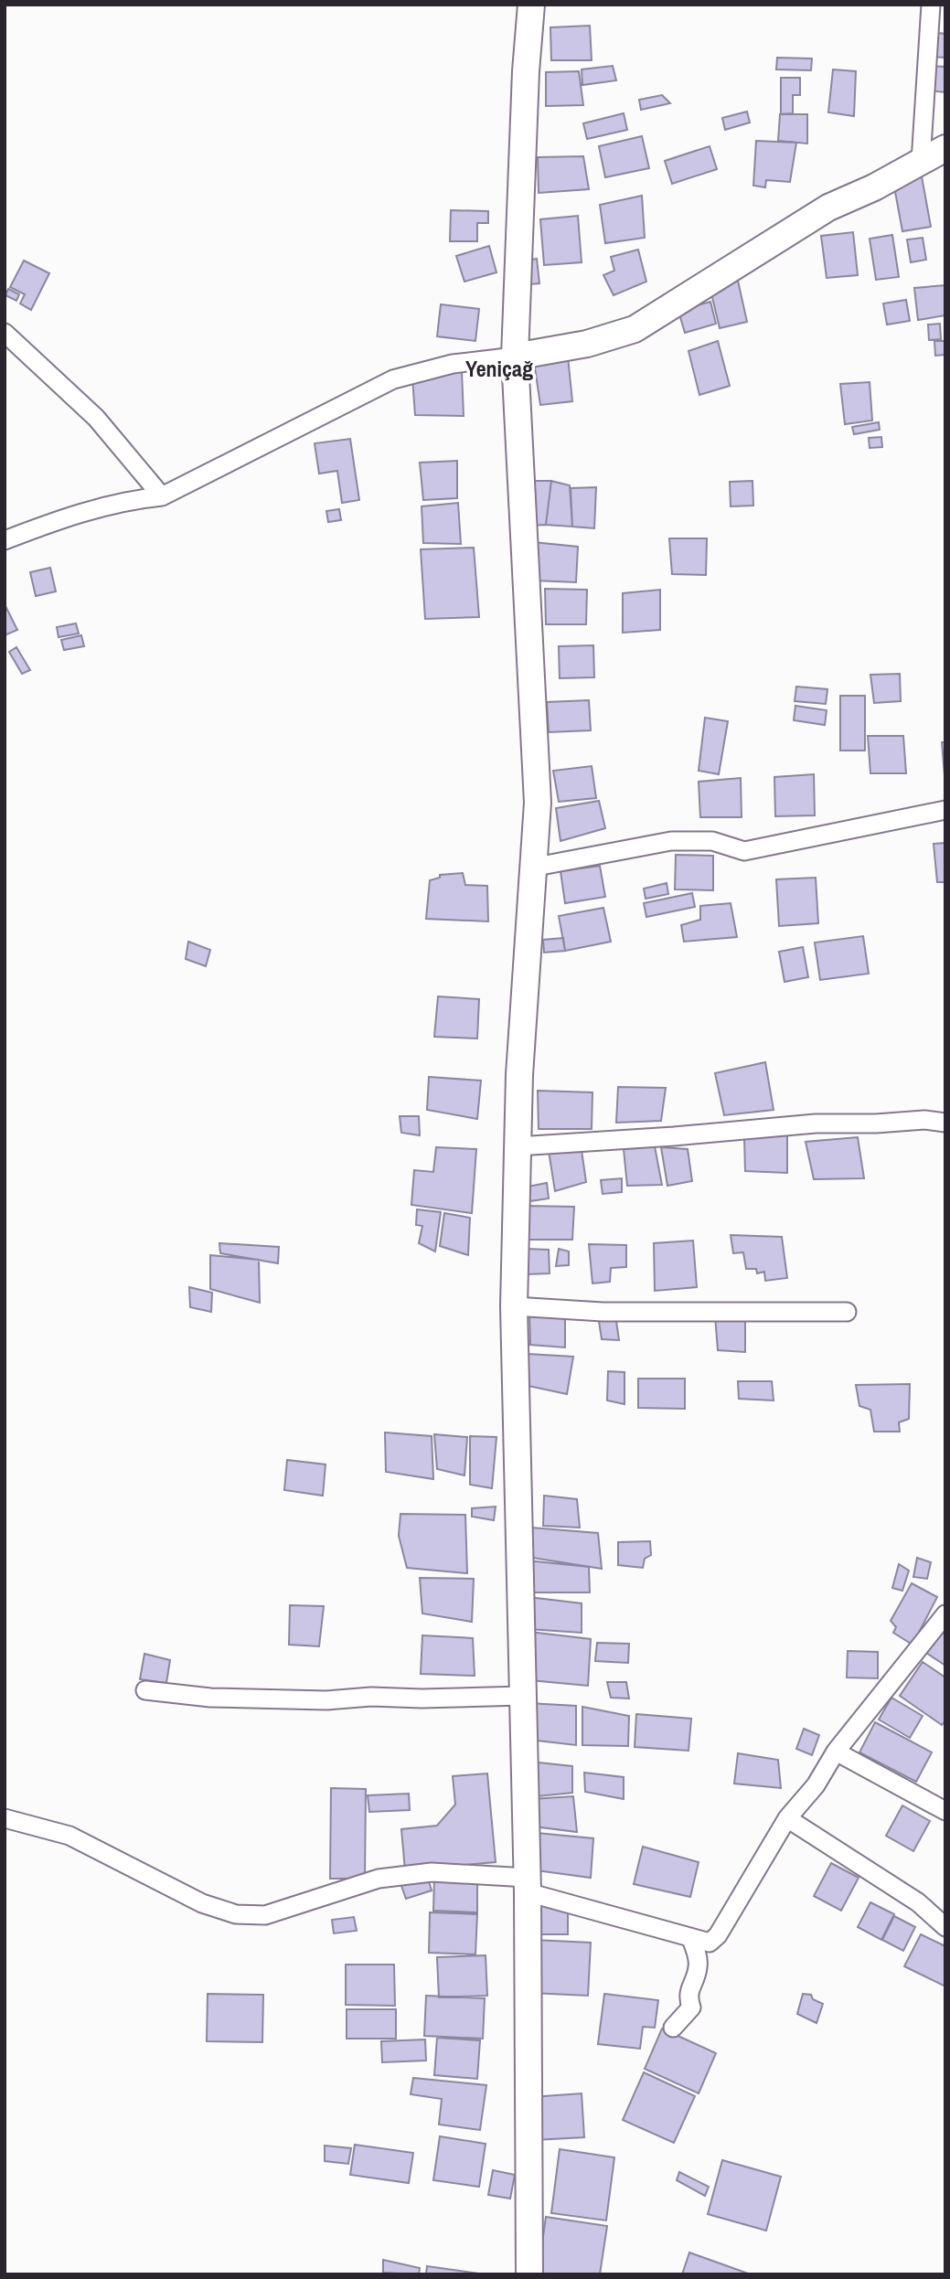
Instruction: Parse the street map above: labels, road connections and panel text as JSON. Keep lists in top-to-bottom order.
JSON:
{
  "districts": ["Yeniçağ"]
}
